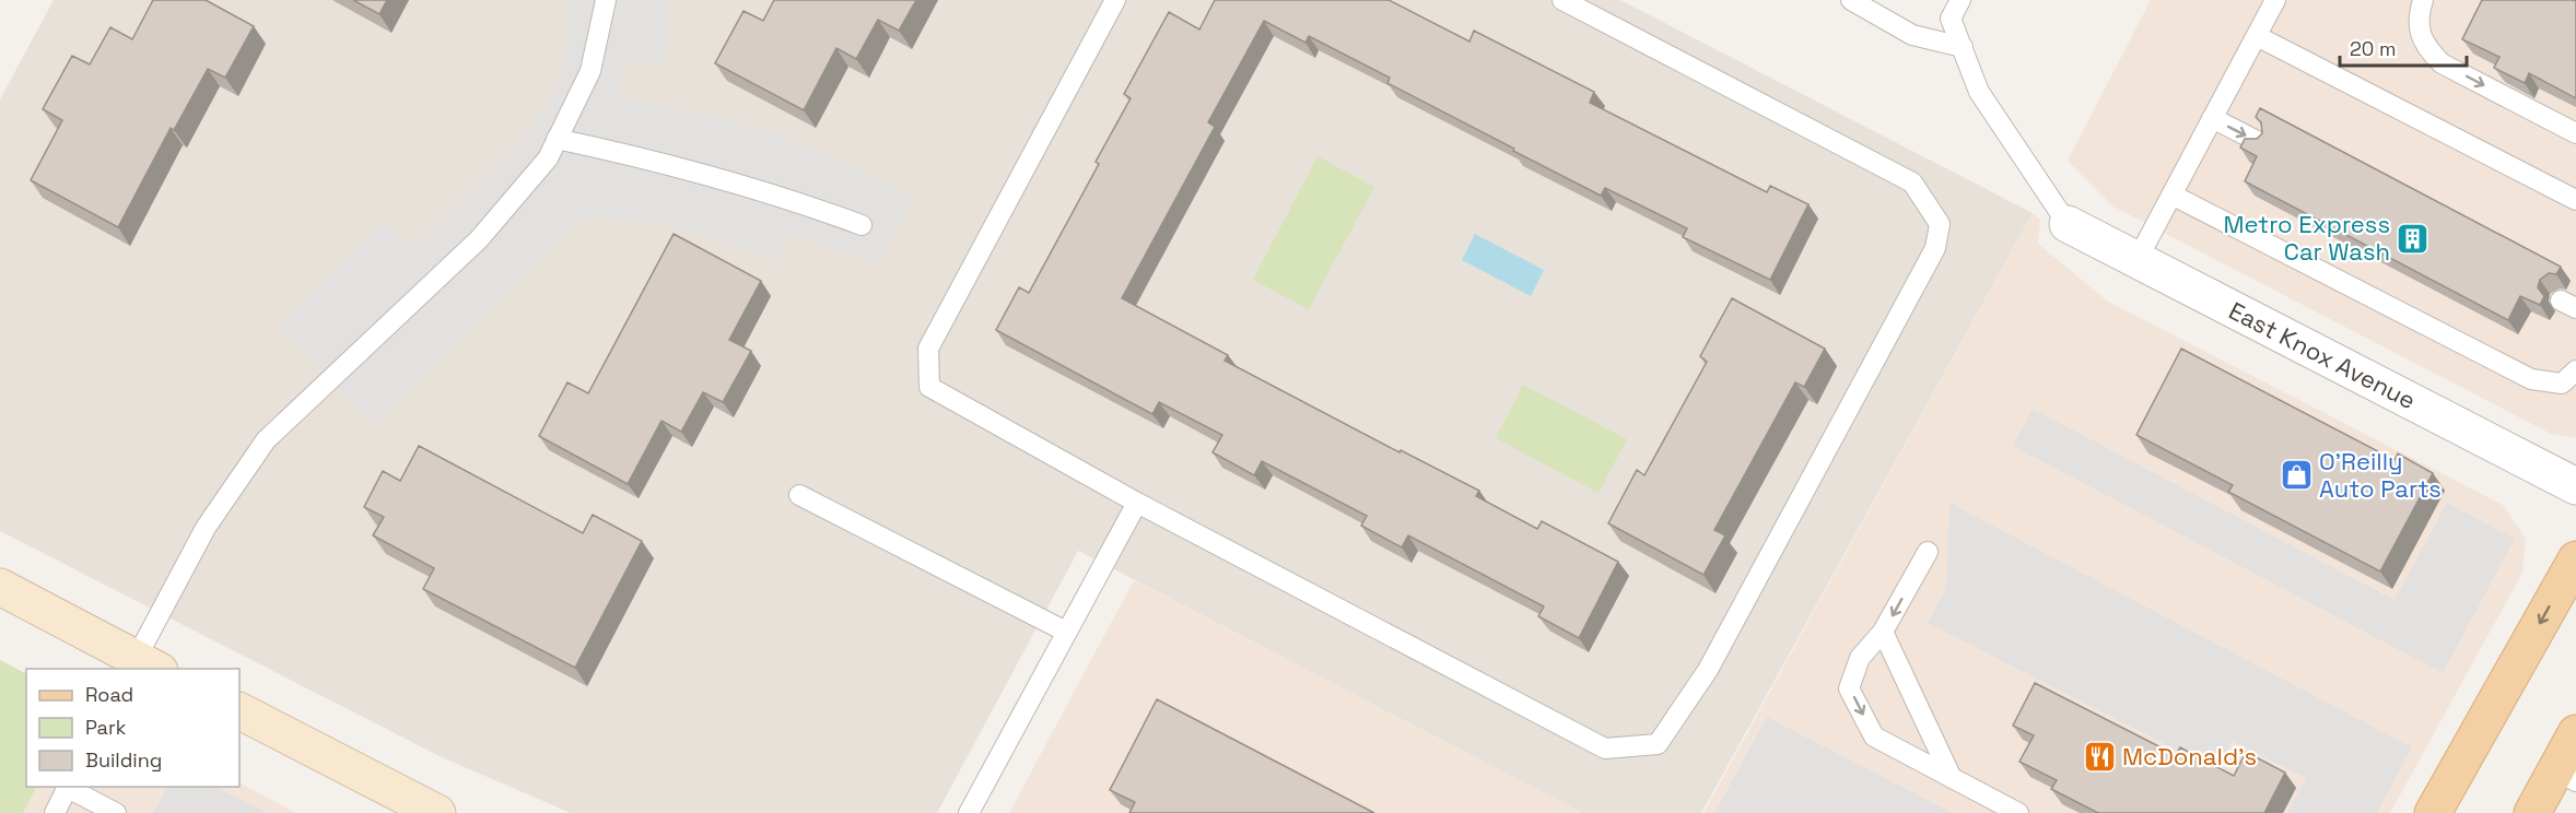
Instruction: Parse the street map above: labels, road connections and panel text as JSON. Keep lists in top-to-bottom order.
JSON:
{
  "streets": {
    "street": ["East Knox Avenue"]
  },
  "places": {
    "building": ["Metro Express Car Wash"],
    "shop": ["O'Reilly Auto Parts"],
    "restaurant": ["McDonald's"]
  },
  "legend": ["Road", "Park", "Building"],
  "scale_bar": "20 m"
}
